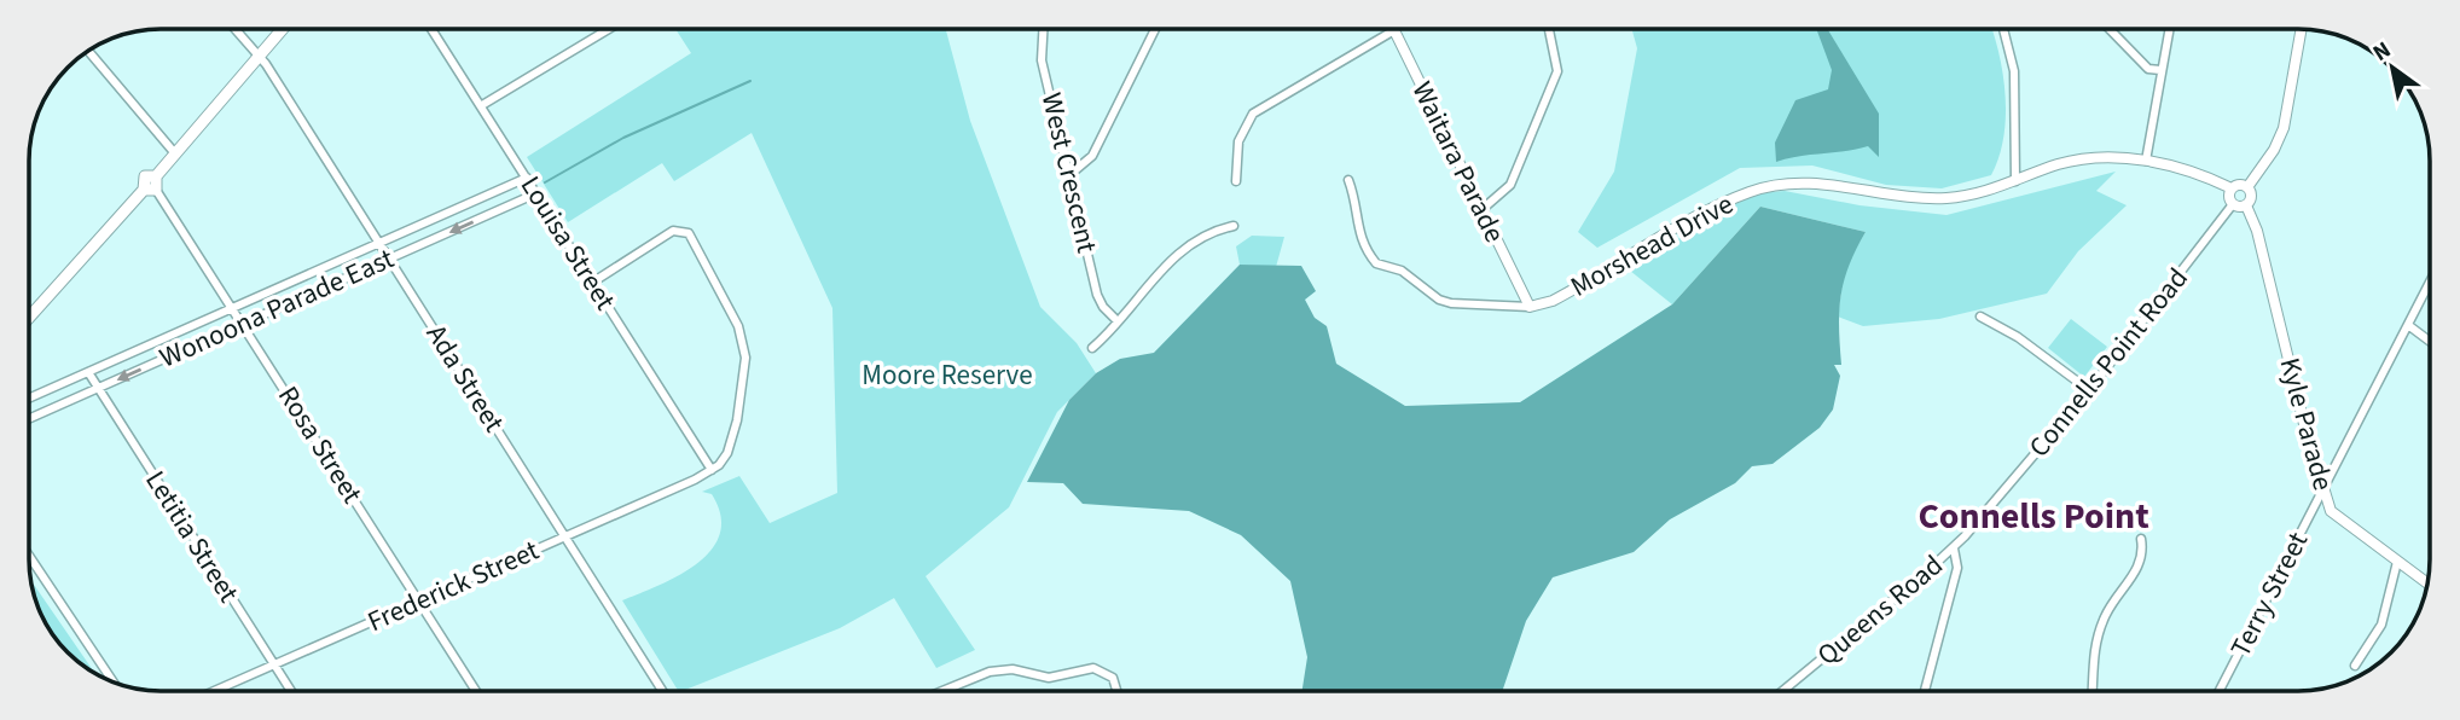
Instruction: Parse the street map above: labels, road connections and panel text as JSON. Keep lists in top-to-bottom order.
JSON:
{
  "streets": {
    "street": [
      "Waitara Parade",
      "West Crescent",
      "Louisa Street",
      "Morshead Drive",
      "Wonoona Parade East",
      "Connells Point Road",
      "Ada Street",
      "Kyle Parade",
      "Rosa Street",
      "Letitia Street",
      "Frederick Street",
      "Terry Street",
      "Queens Road"
    ]
  },
  "crossings": [
    ["Waitara Parade", "Morshead Drive"],
    ["Louisa Street", "Wonoona Parade East"],
    ["Louisa Street", "Frederick Street"],
    ["Wonoona Parade East", "Ada Street"],
    ["Wonoona Parade East", "Rosa Street"],
    ["Wonoona Parade East", "Letitia Street"],
    ["Connells Point Road", "Kyle Parade"],
    ["Connells Point Road", "Queens Road"],
    ["Ada Street", "Frederick Street"],
    ["Kyle Parade", "Terry Street"],
    ["Rosa Street", "Frederick Street"],
    ["Letitia Street", "Frederick Street"]
  ],
  "districts": ["Connells Point"],
  "parks": ["Moore Reserve"],
  "north": "top left"
}
